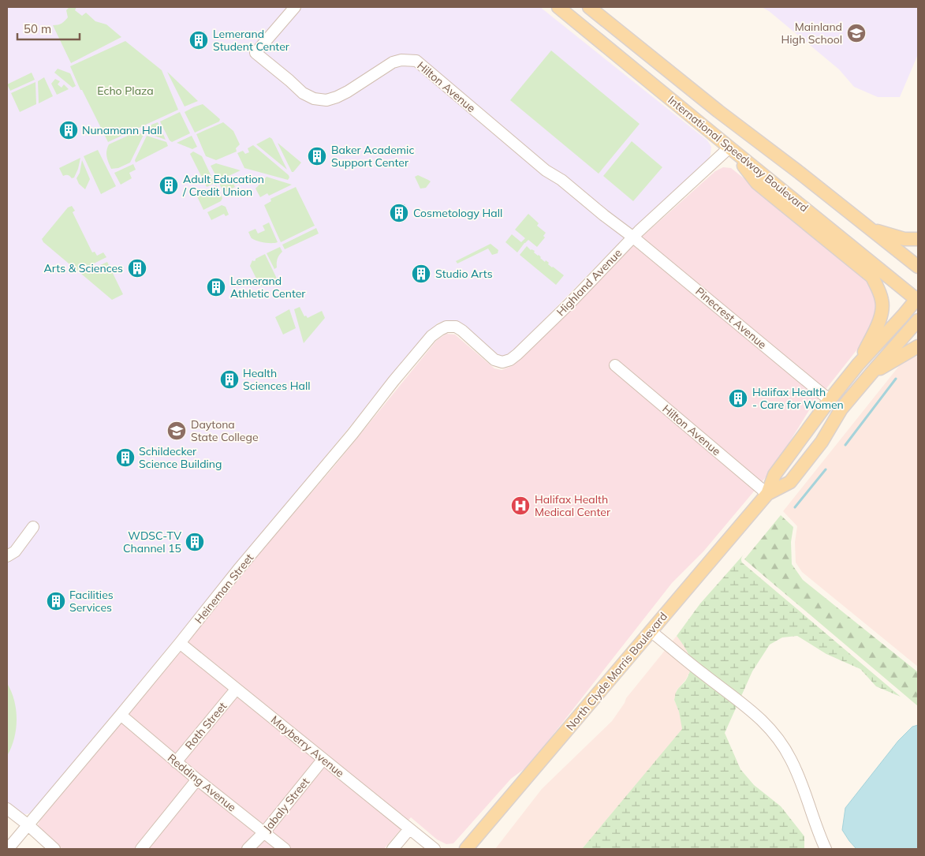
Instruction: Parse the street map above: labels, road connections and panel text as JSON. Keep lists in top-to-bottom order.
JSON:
{
  "streets": {
    "main road": ["International Speedway Boulevard", "North Clyde Morris Boulevard"],
    "street": [
      "Hilton Avenue",
      "Highland Avenue",
      "Pinecrest Avenue",
      "Heineman Street",
      "Roth Street",
      "Mayberry Avenue",
      "Redding Avenue",
      "Jabaly Street"
    ]
  },
  "crossings": [
    ["Hilton Avenue", "Highland Avenue"],
    ["Hilton Avenue", "Pinecrest Avenue"],
    ["Hilton Avenue", "North Clyde Morris Boulevard"],
    ["International Speedway Boulevard", "Highland Avenue"],
    ["International Speedway Boulevard", "North Clyde Morris Boulevard"],
    ["Highland Avenue", "Pinecrest Avenue"],
    ["Highland Avenue", "Heineman Street"],
    ["Pinecrest Avenue", "North Clyde Morris Boulevard"],
    ["Heineman Street", "Mayberry Avenue"],
    ["Heineman Street", "Redding Avenue"],
    ["Roth Street", "Mayberry Avenue"],
    ["Roth Street", "Redding Avenue"],
    ["Mayberry Avenue", "Jabaly Street"],
    ["Redding Avenue", "Jabaly Street"]
  ],
  "parks": ["Echo Plaza"],
  "places": {
    "school or university": ["Mainland High School", "Daytona State College"],
    "building": [
      "Lemerand Student Center",
      "Nunamann Hall",
      "Baker Academic Support Center",
      "Adult Education / Credit Union",
      "Cosmetology Hall",
      "Arts & Sciences",
      "Studio Arts",
      "Lemerand Athletic Center",
      "Health Sciences Hall",
      "Halifax Health - Care for Women",
      "Schildecker Science Building",
      "WDSC-TV Channel 15",
      "Facilities Services"
    ],
    "hospital": ["Halifax Health Medical Center"]
  },
  "scale_bar": "50 m"
}
